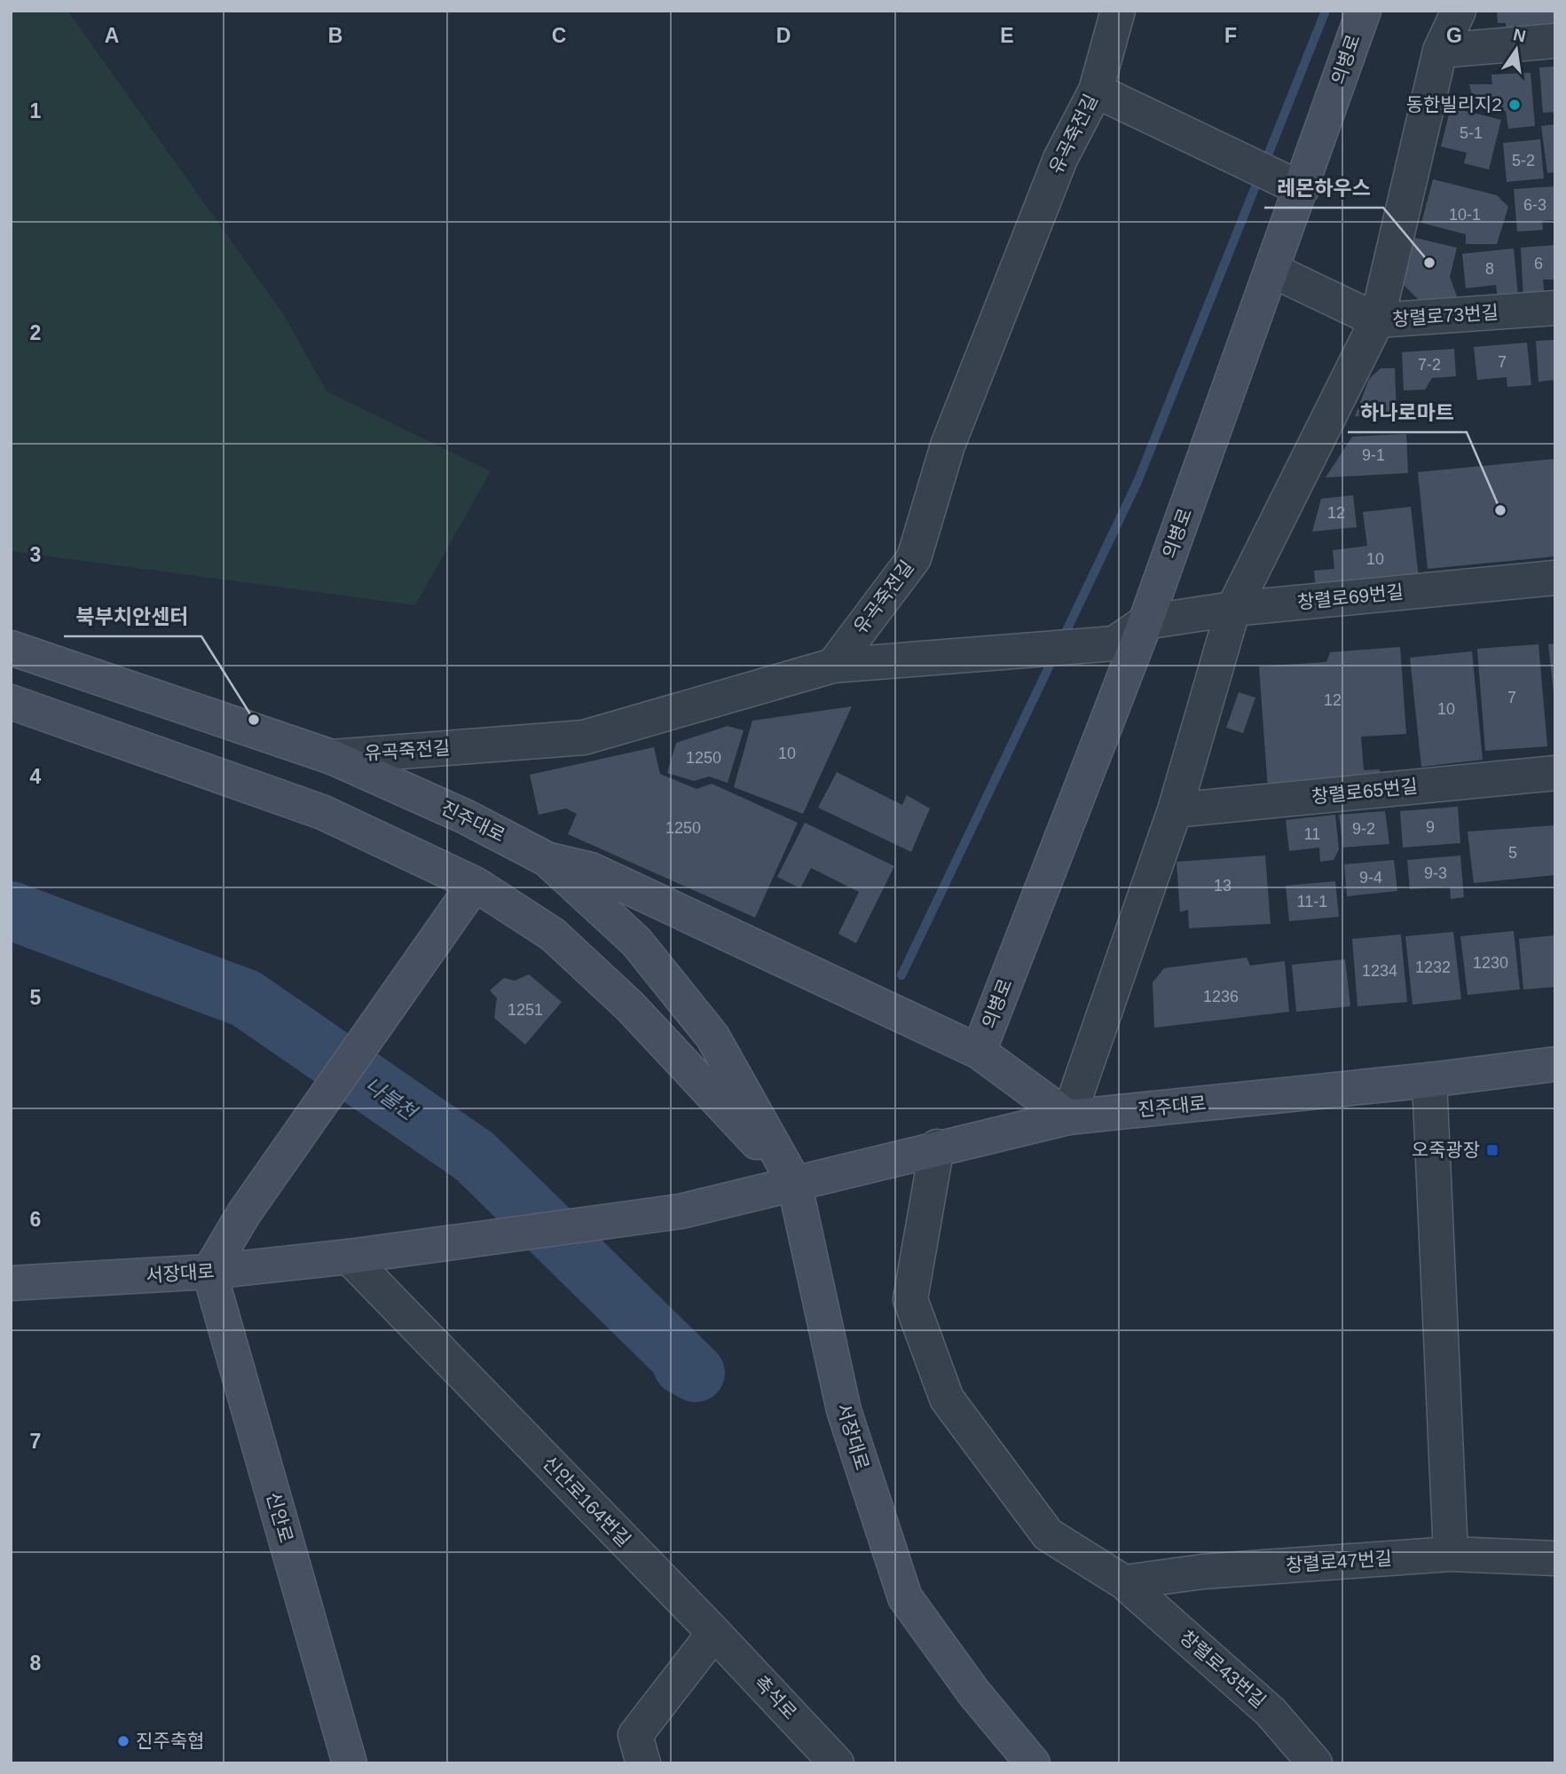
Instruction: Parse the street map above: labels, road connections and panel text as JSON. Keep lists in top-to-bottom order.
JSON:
{
  "streets": {
    "street": [
      "의병로",
      "유곡죽전길",
      "창렬로73번길",
      "창렬로69번길",
      "창렬로65번길",
      "진주대로",
      "서장대로",
      "신안로164번길",
      "신안로",
      "창렬로47번길",
      "창렬로43번길",
      "촉석로"
    ]
  },
  "crossings": [
    ["의병로", "창렬로73번길"],
    ["의병로", "창렬로69번길"],
    ["유곡죽전길", "진주대로"],
    ["진주대로", "서장대로"],
    ["진주대로", "창렬로43번길"],
    ["서장대로", "신안로164번길"],
    ["서장대로", "신안로"],
    ["신안로164번길", "촉석로"],
    ["창렬로47번길", "창렬로43번길"]
  ],
  "water": ["나불천"],
  "places": {
    "other": [
      "동한빌리지2",
      "레몬하우스",
      "하나로마트",
      "북부치안센터",
      "진주축협"
    ],
    "transit": ["오죽광장"]
  },
  "house_numbers": [
    "5-1",
    "5-2",
    "6-3",
    "10-1",
    "6",
    "8",
    "7",
    "7-2",
    "9-1",
    "12",
    "10",
    "7",
    "12",
    "10",
    "10",
    "1250",
    "9",
    "1250",
    "9-2",
    "11",
    "5",
    "9-3",
    "9-4",
    "13",
    "11-1",
    "1230",
    "1232",
    "1234",
    "1236",
    "1251"
  ],
  "north": "top",
  "grid": {
    "columns": [
      "A",
      "B",
      "C",
      "D",
      "E",
      "F",
      "G"
    ],
    "rows": [
      "1",
      "2",
      "3",
      "4",
      "5",
      "6",
      "7",
      "8"
    ]
  }
}
